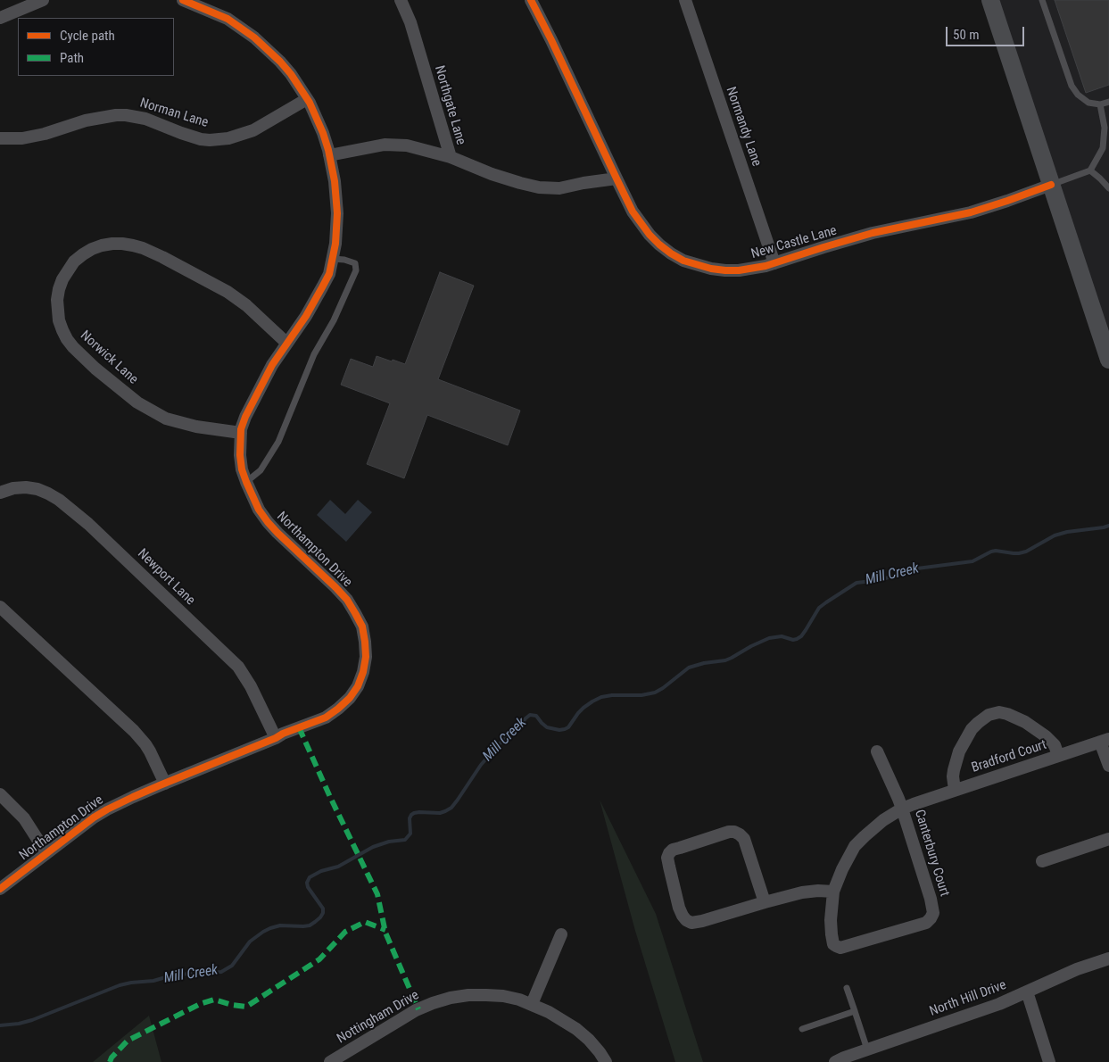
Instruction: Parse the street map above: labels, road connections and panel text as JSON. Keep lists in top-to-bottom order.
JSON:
{
  "streets": {
    "street": [
      "Northgate Lane",
      "Norman Lane",
      "Normandy Lane",
      "New Castle Lane",
      "Norwick Lane",
      "Northampton Drive",
      "Newport Lane",
      "Bradford Court",
      "Canterbury Court",
      "North Hill Drive",
      "Nottingham Drive"
    ]
  },
  "crossings": [
    ["Northgate Lane", "New Castle Lane"],
    ["Norman Lane", "Northampton Drive"],
    ["Normandy Lane", "New Castle Lane"],
    ["Norwick Lane", "Northampton Drive"],
    ["Northampton Drive", "Newport Lane"]
  ],
  "water": ["Mill Creek"],
  "legend": ["Cycle path", "Path"],
  "scale_bar": "50 m"
}
